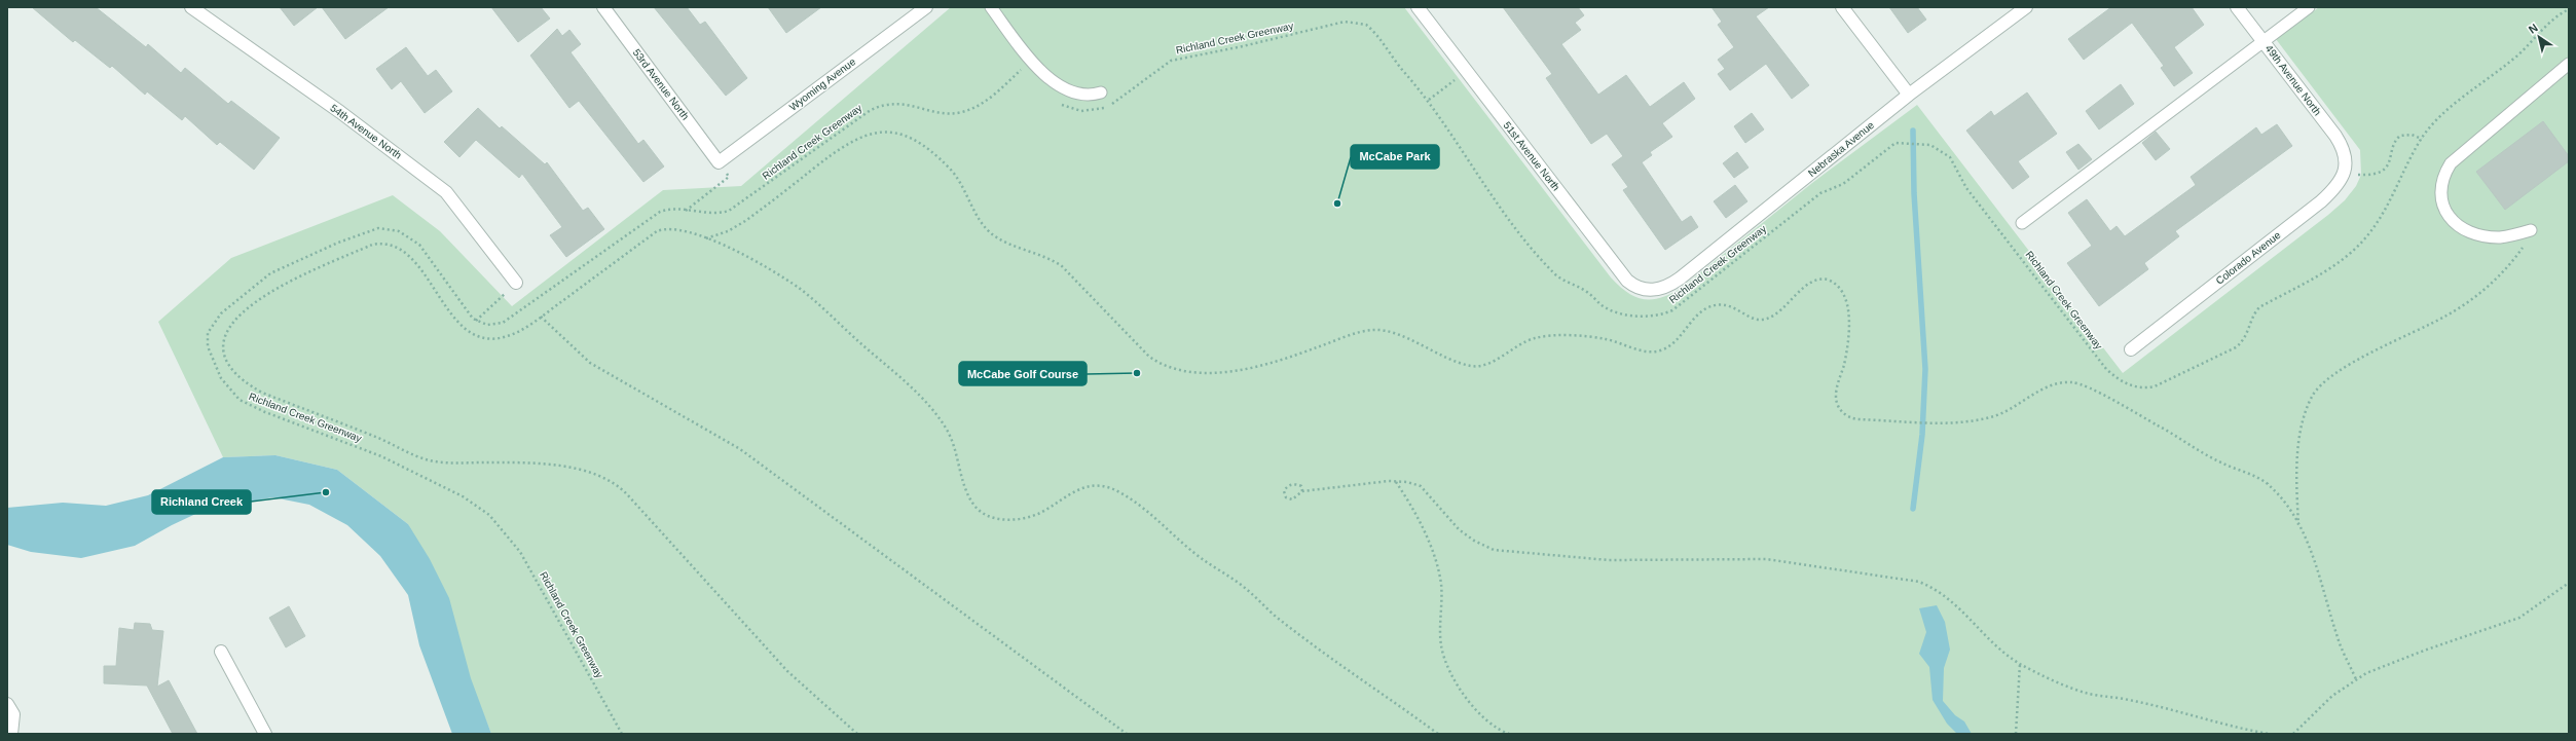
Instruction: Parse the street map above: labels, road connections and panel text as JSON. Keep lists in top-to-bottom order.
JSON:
{
  "streets": {
    "street": [
      "49th Avenue North",
      "53rd Avenue North",
      "Wyoming Avenue",
      "54th Avenue North",
      "Nebraska Avenue",
      "51st Avenue North",
      "Colorado Avenue"
    ],
    "path": ["Richland Creek Greenway"]
  },
  "crossings": [
    ["49th Avenue North", "Colorado Avenue"],
    ["53rd Avenue North", "Wyoming Avenue"],
    ["Nebraska Avenue", "51st Avenue North"]
  ],
  "places": ["McCabe Park", "McCabe Golf Course", "Richland Creek"],
  "north": "top left"
}
